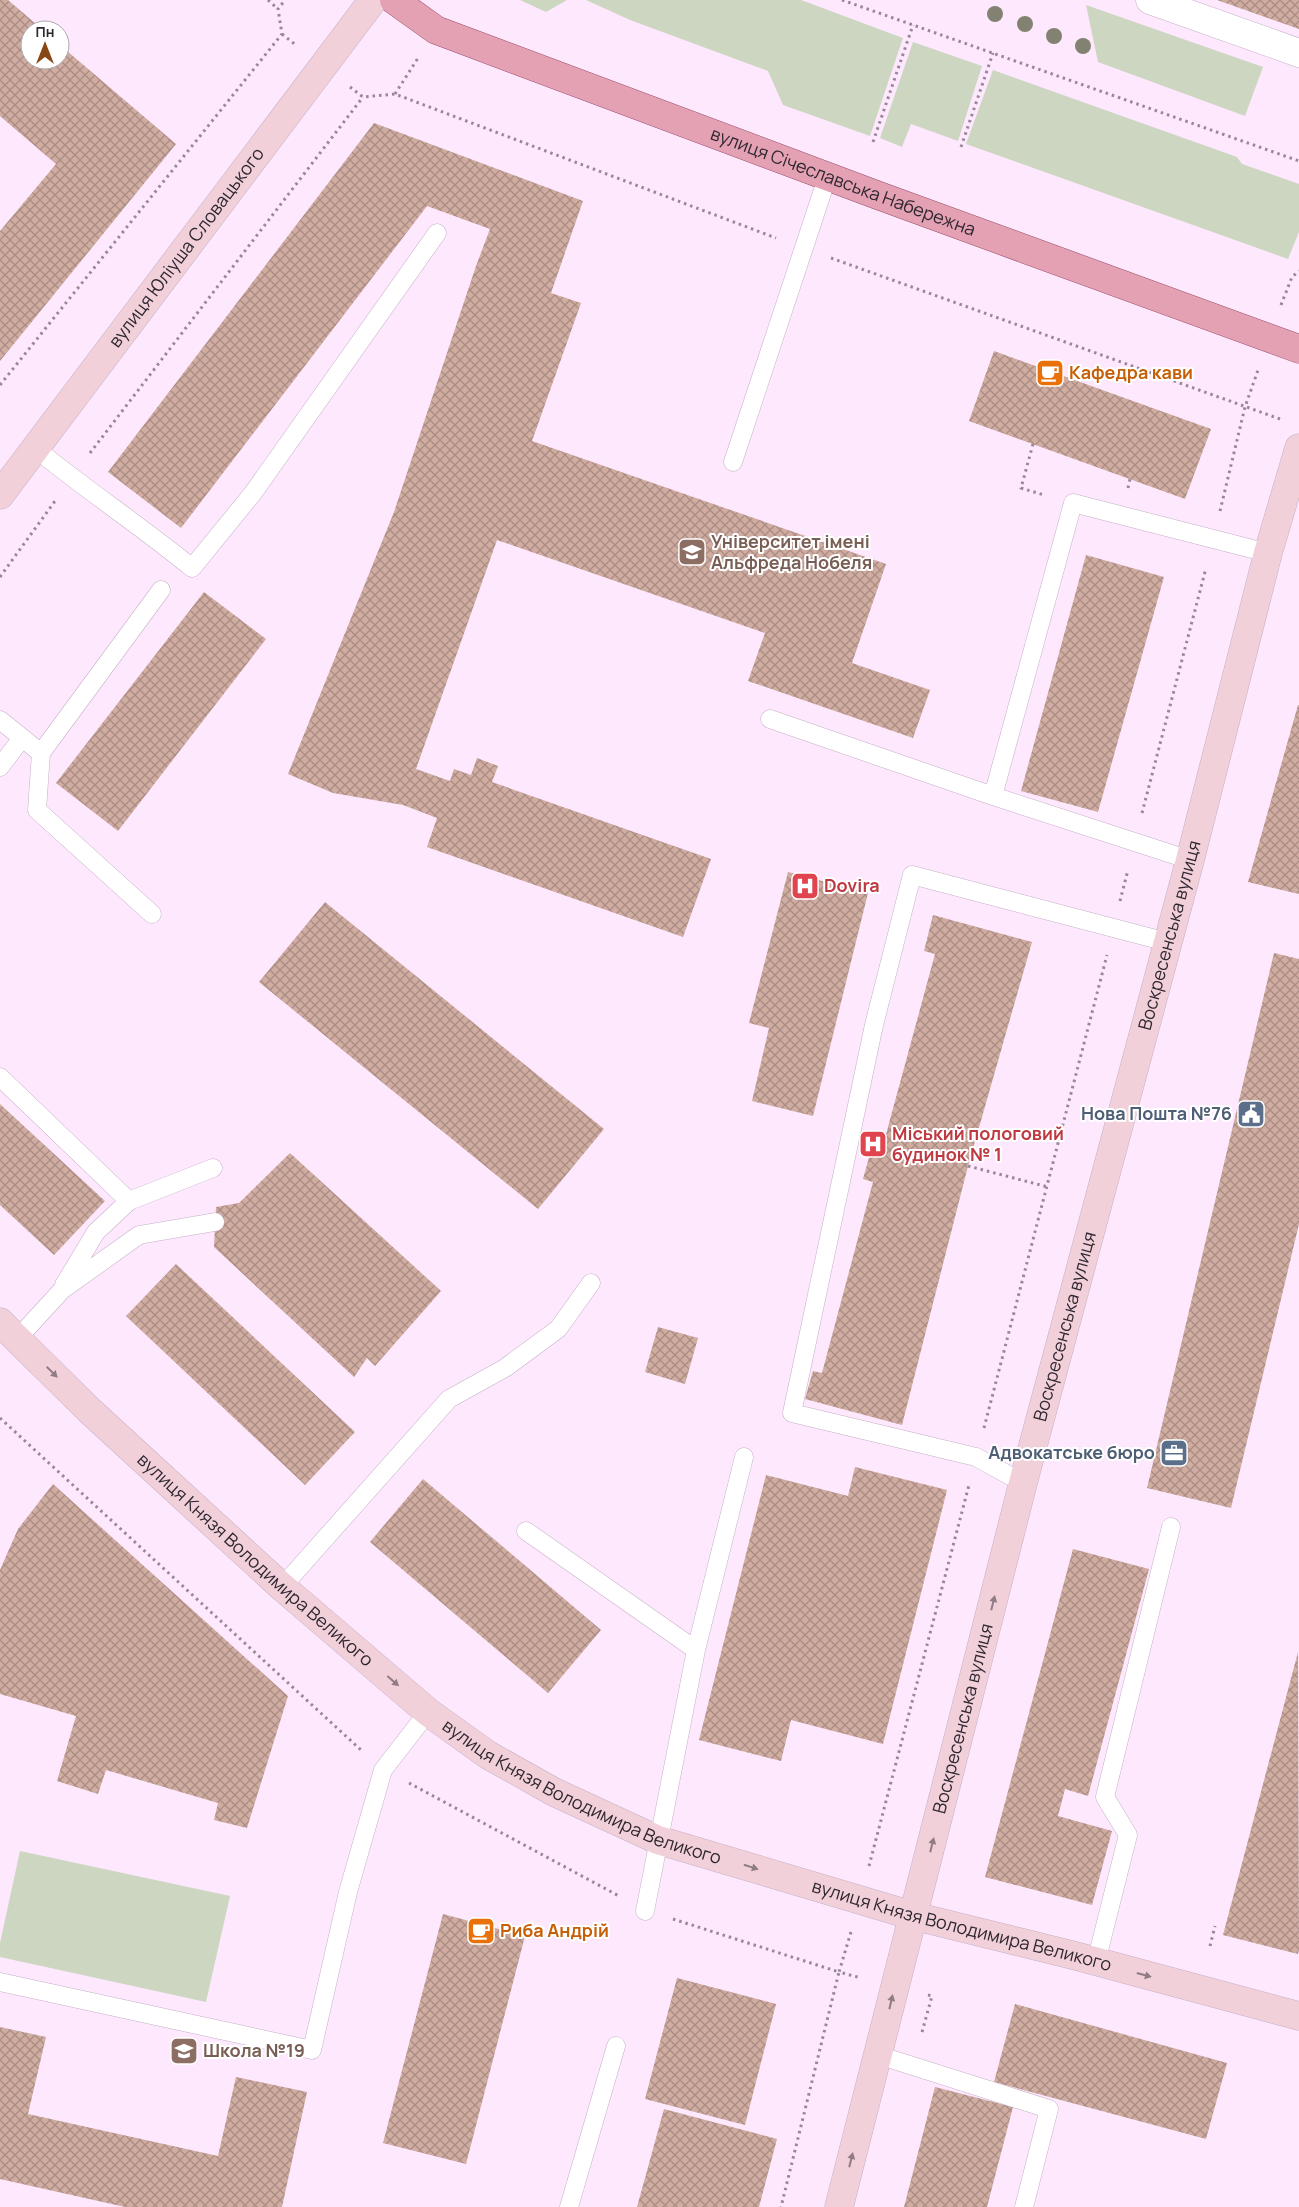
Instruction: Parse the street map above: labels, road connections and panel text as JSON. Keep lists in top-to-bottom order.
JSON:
{
  "streets": {
    "main road": [
      "вулиця Січеславська Набережна",
      "вулиця Юліуша Словацького",
      "Воскресенська вулиця",
      "вулиця Князя Володимира Великого"
    ]
  },
  "crossings": [
    ["Воскресенська вулиця", "вулиця Князя Володимира Великого"]
  ],
  "one_way": ["Воскресенська вулиця", "вулиця Князя Володимира Великого"],
  "places": {
    "cafe": ["Кафедра кави", "Риба Андрій"],
    "school or university": ["Університет імені Альфреда Нобеля", "Школа №19"],
    "hospital": ["Dovira", "Міський пологовий будинок № 1"],
    "public building": ["Нова Пошта №76"],
    "office": ["Адвокатське бюро"]
  },
  "north": "top"
}
